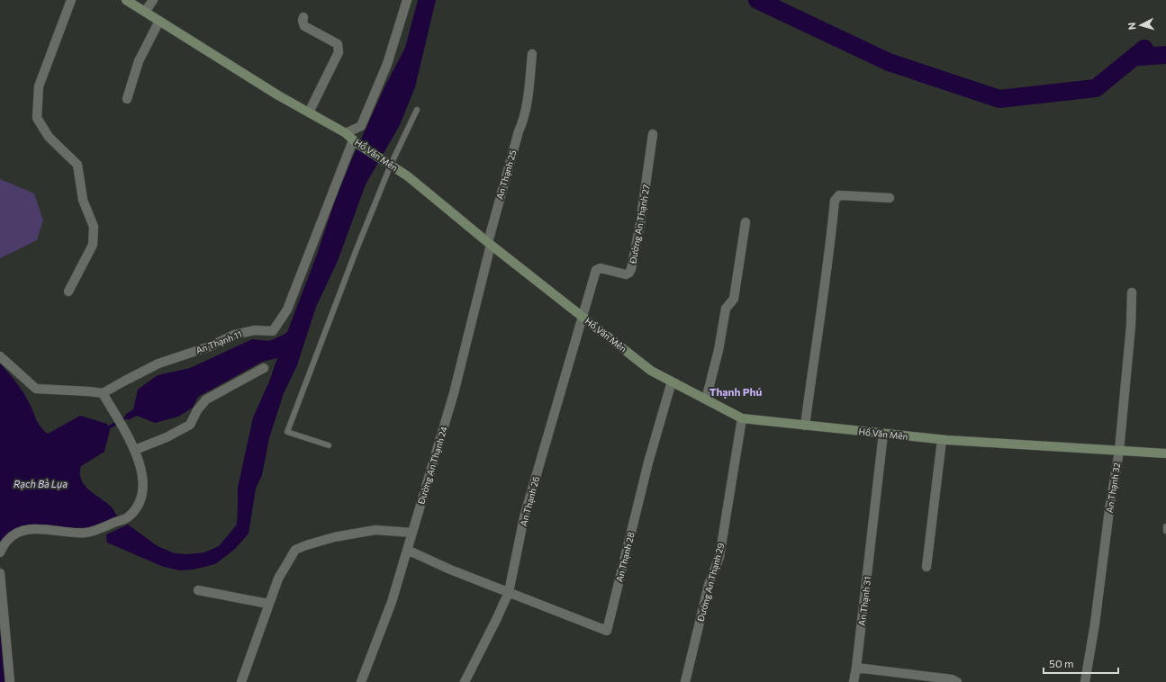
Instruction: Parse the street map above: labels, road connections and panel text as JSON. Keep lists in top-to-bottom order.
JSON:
{
  "streets": {
    "street": [
      "Hồ Văn Mên",
      "An Thạnh 25",
      "Đường An Thạnh 27",
      "An Thạnh 11",
      "Đường An Thạnh 24",
      "An Thạnh 32",
      "An Thạnh 26",
      "An Thạnh 28",
      "Đường An Thạnh 29",
      "An Thạnh 31"
    ]
  },
  "crossings": [
    ["Hồ Văn Mên", "An Thạnh 25"],
    ["Hồ Văn Mên", "Đường An Thạnh 27"],
    ["Hồ Văn Mên", "An Thạnh 11"],
    ["Hồ Văn Mên", "Đường An Thạnh 24"],
    ["Hồ Văn Mên", "An Thạnh 32"],
    ["Hồ Văn Mên", "An Thạnh 26"],
    ["Hồ Văn Mên", "An Thạnh 28"],
    ["Hồ Văn Mên", "Đường An Thạnh 29"],
    ["Hồ Văn Mên", "An Thạnh 31"],
    ["An Thạnh 25", "Đường An Thạnh 24"],
    ["Đường An Thạnh 27", "An Thạnh 26"],
    ["An Thạnh 26", "An Thạnh 28"]
  ],
  "districts": ["Thạnh Phú"],
  "water": ["Rạch Bà Lụa"],
  "scale_bar": "50 m",
  "north": "left"
}
